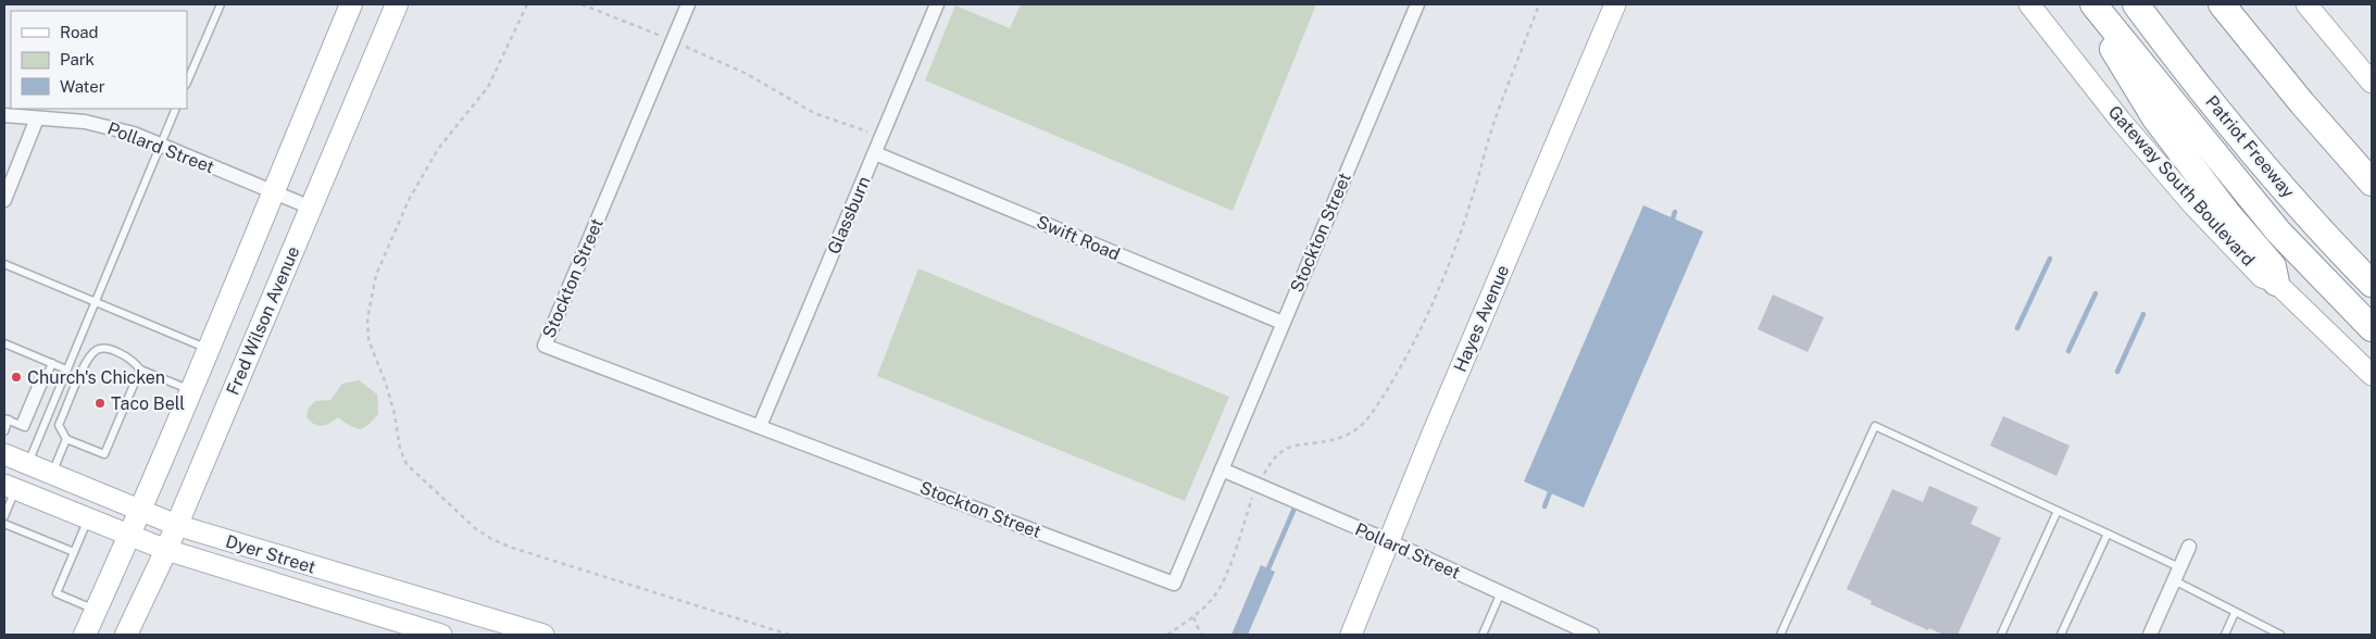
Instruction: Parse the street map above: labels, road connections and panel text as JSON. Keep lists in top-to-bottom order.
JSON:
{
  "streets": {
    "highway": ["Patriot Freeway"],
    "main road": [
      "Gateway South Boulevard",
      "Hayes Avenue",
      "Fred Wilson Avenue",
      "Dyer Street"
    ],
    "street": [
      "Pollard Street",
      "Glassburn",
      "Stockton Street",
      "Swift Road"
    ]
  },
  "crossings": [
    ["Pollard Street", "Stockton Street"],
    ["Pollard Street", "Hayes Avenue"],
    ["Pollard Street", "Fred Wilson Avenue"],
    ["Glassburn", "Stockton Street"],
    ["Glassburn", "Swift Road"],
    ["Stockton Street", "Swift Road"],
    ["Fred Wilson Avenue", "Dyer Street"]
  ],
  "places": ["Church's Chicken", "Taco Bell"],
  "legend": ["Road", "Park", "Water"]
}
